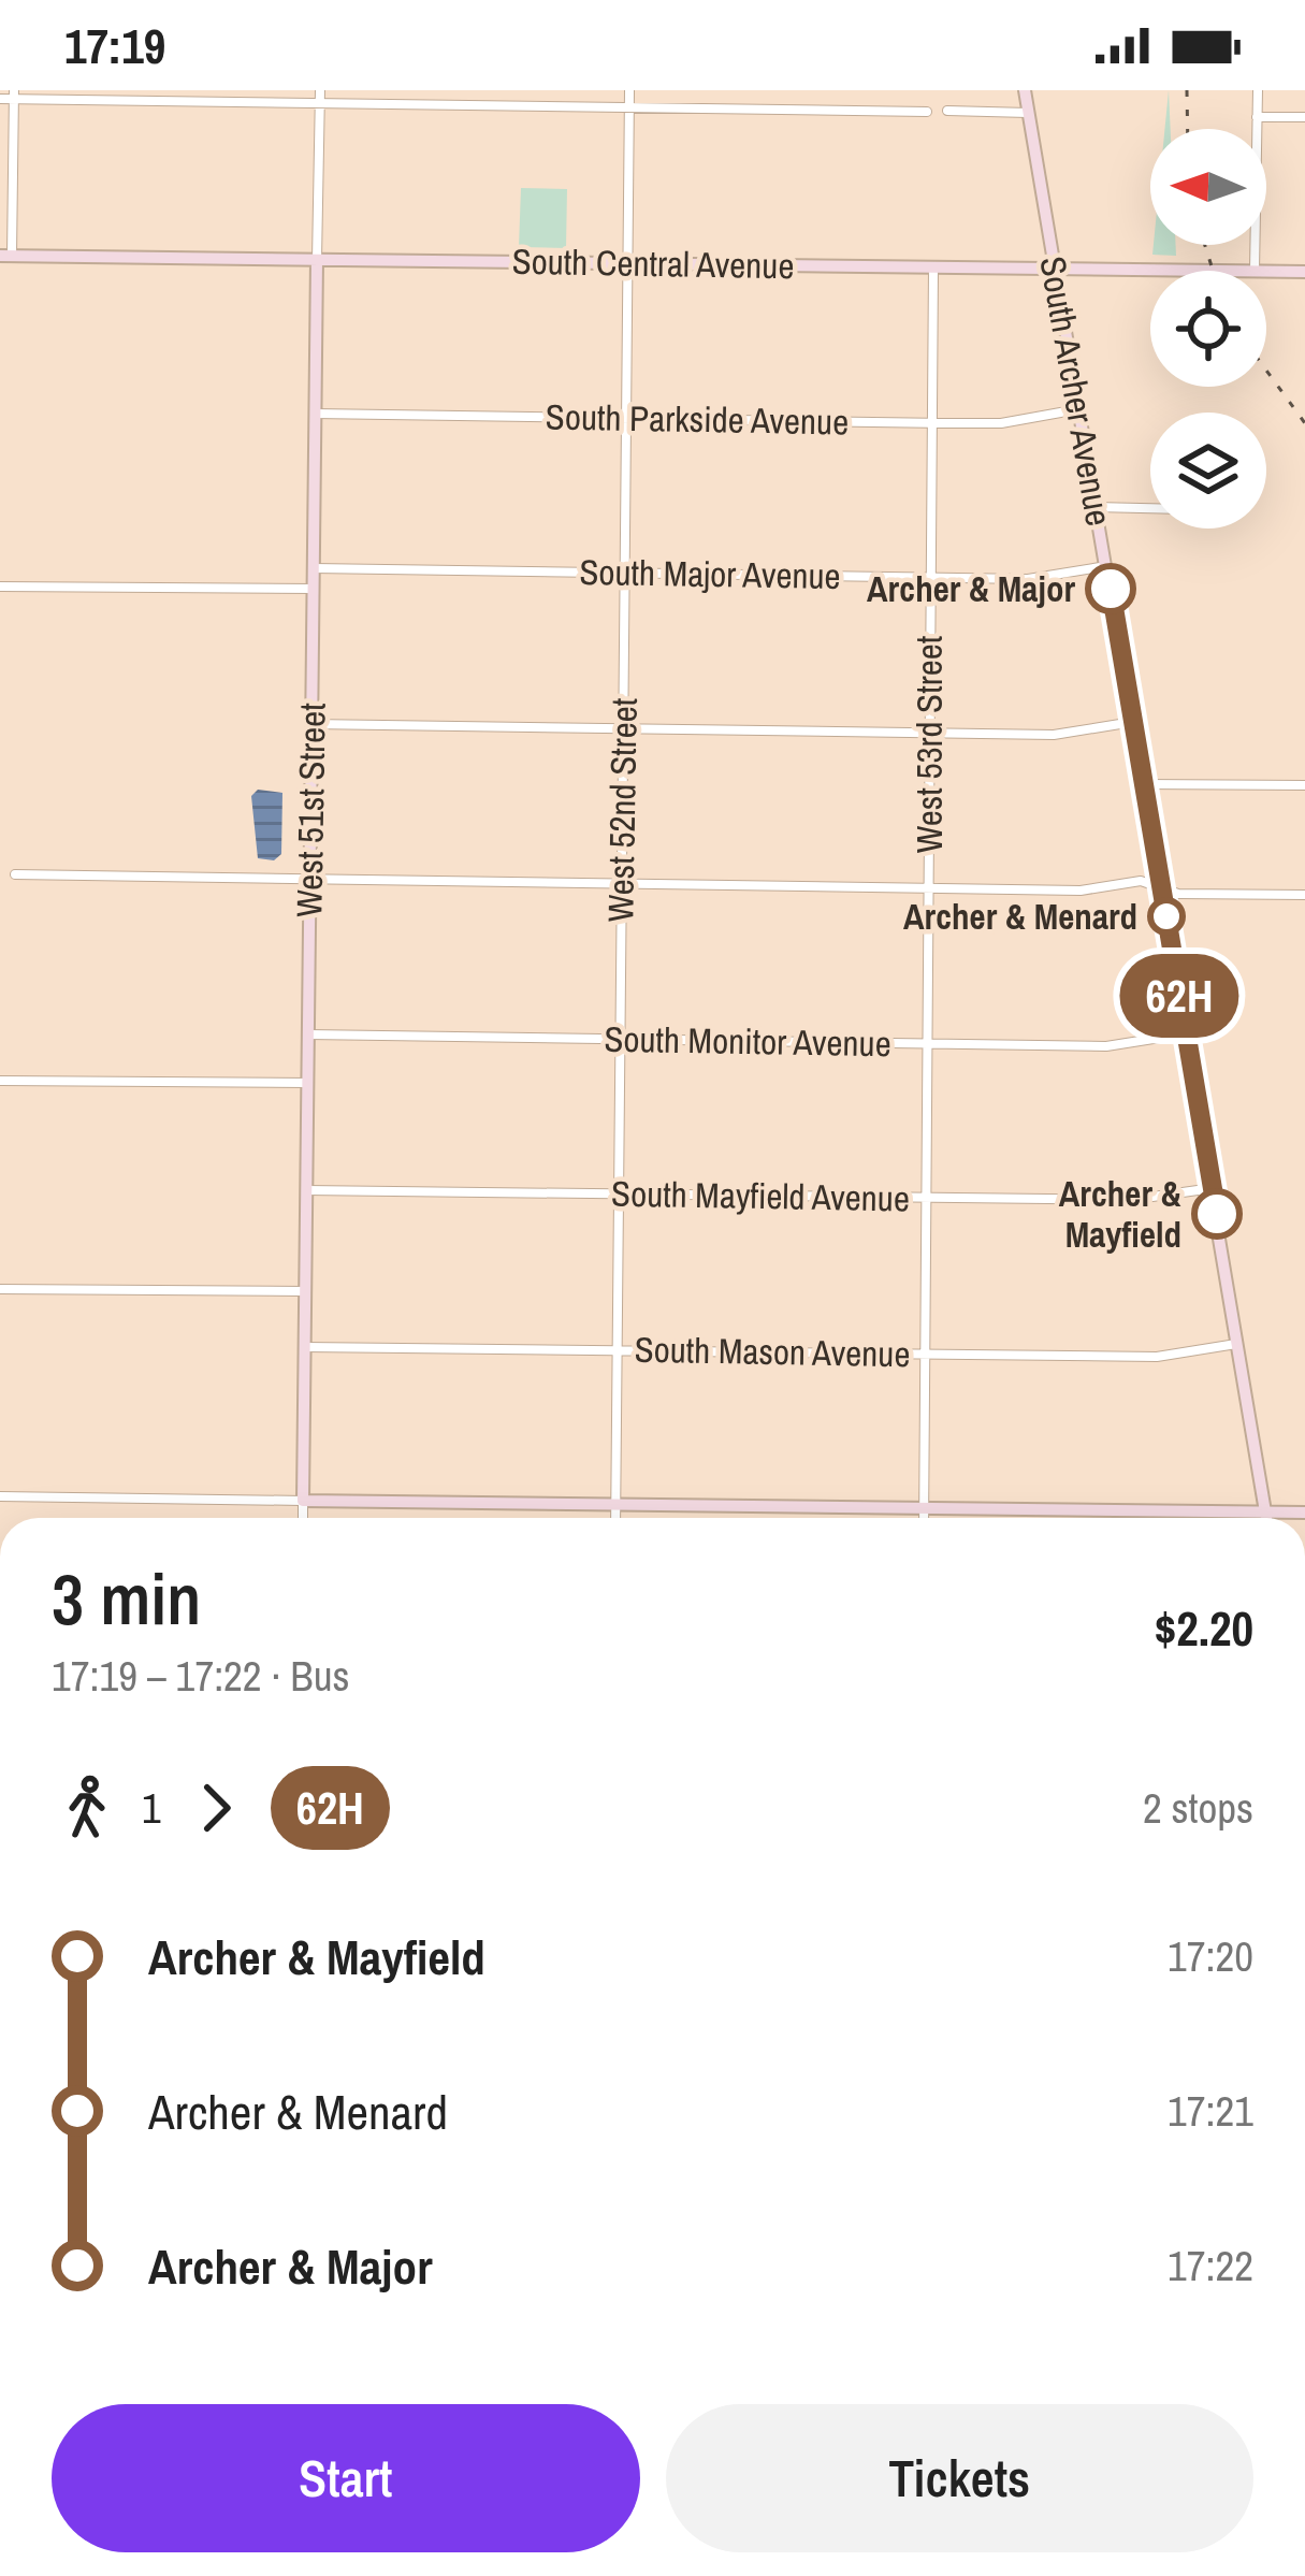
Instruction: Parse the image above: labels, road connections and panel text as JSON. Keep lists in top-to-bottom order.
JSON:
{
  "streets": {
    "main road": ["South Central Avenue", "South Archer Avenue", "West 51st Street"],
    "street": [
      "South Parkside Avenue",
      "South Major Avenue",
      "West 53rd Street",
      "West 52nd Street",
      "South Monitor Avenue",
      "South Mayfield Avenue",
      "South Mason Avenue"
    ]
  },
  "crossings": [
    ["South Central Avenue", "South Archer Avenue"],
    ["South Central Avenue", "West 53rd Street"],
    ["South Central Avenue", "West 51st Street"],
    ["South Central Avenue", "West 52nd Street"],
    ["South Archer Avenue", "South Parkside Avenue"],
    ["South Archer Avenue", "South Major Avenue"],
    ["South Archer Avenue", "South Monitor Avenue"],
    ["South Archer Avenue", "South Mayfield Avenue"],
    ["South Archer Avenue", "South Mason Avenue"],
    ["South Parkside Avenue", "West 53rd Street"],
    ["South Parkside Avenue", "West 51st Street"],
    ["South Parkside Avenue", "West 52nd Street"],
    ["South Major Avenue", "West 53rd Street"],
    ["South Major Avenue", "West 51st Street"],
    ["South Major Avenue", "West 52nd Street"],
    ["West 53rd Street", "South Monitor Avenue"],
    ["West 53rd Street", "South Mayfield Avenue"],
    ["West 53rd Street", "South Mason Avenue"],
    ["West 51st Street", "South Monitor Avenue"],
    ["West 51st Street", "South Mayfield Avenue"],
    ["West 51st Street", "South Mason Avenue"],
    ["West 52nd Street", "South Monitor Avenue"],
    ["West 52nd Street", "South Mayfield Avenue"],
    ["West 52nd Street", "South Mason Avenue"]
  ],
  "places": ["Archer & Major", "Archer & Menard", "Archer & Mayfield"],
  "lines": ["bus line 62H"],
  "north": "left",
  "page": {
    "status": "17:19",
    "on_map": "62H",
    "heading": ["3 min", "17:19 – 17:22 · Bus", "$2.20"],
    "legs": ["1", "62H", "2 stops"],
    "list": [
      {
        "name": "Archer & Mayfield",
        "value": "17:20"
      },
      {
        "name": "Archer & Menard",
        "value": "17:21"
      },
      {
        "name": "Archer & Major",
        "value": "17:22"
      }
    ],
    "buttons": ["Start", "Tickets"]
  }
}
